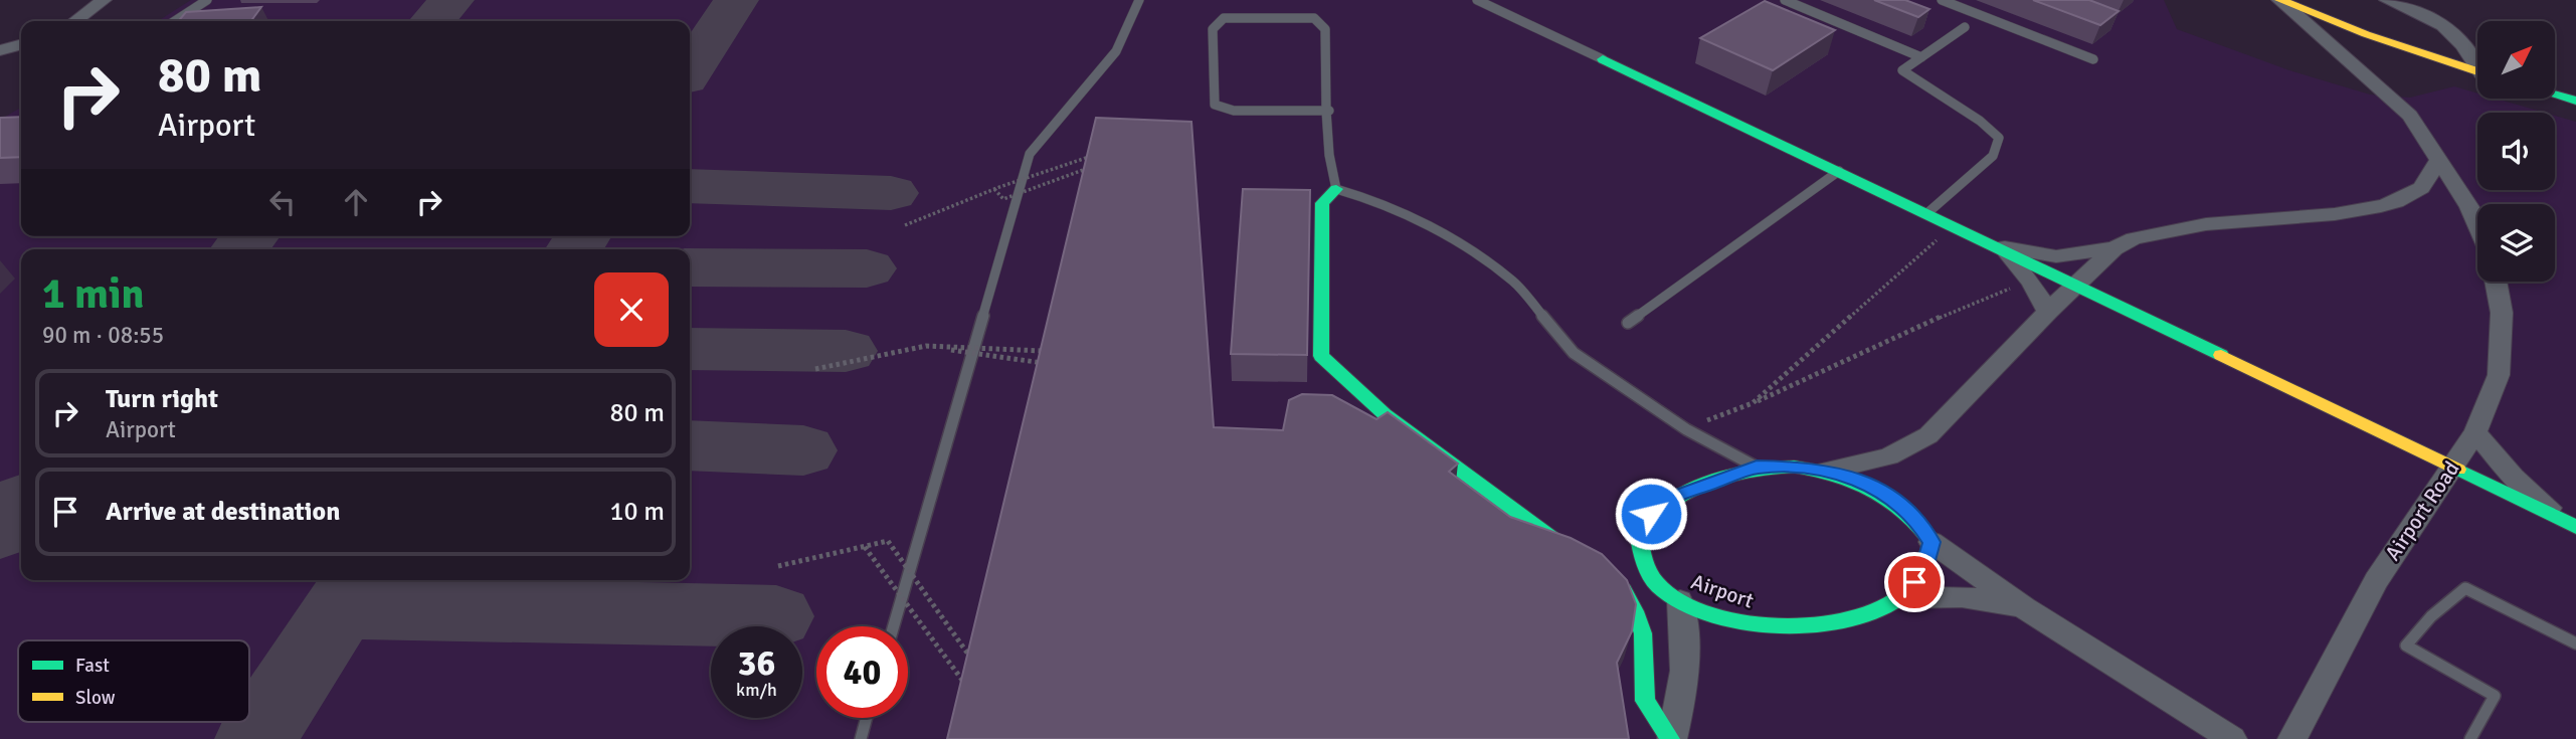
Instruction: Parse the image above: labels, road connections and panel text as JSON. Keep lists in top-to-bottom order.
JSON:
{
  "streets": {
    "street": ["Airport Road", "Airport"]
  },
  "legend": ["Fast", "Slow"],
  "north": "top right",
  "page": {
    "turn": ["80 m", "Airport"],
    "heading": ["1 min", "90 m · 08:55"],
    "list": [
      {
        "name": "Turn right",
        "note": "Airport",
        "value": "80 m"
      },
      {
        "name": "Arrive at destination",
        "value": "10 m"
      }
    ],
    "speed": "36 km/h",
    "limit": "40"
  }
}
